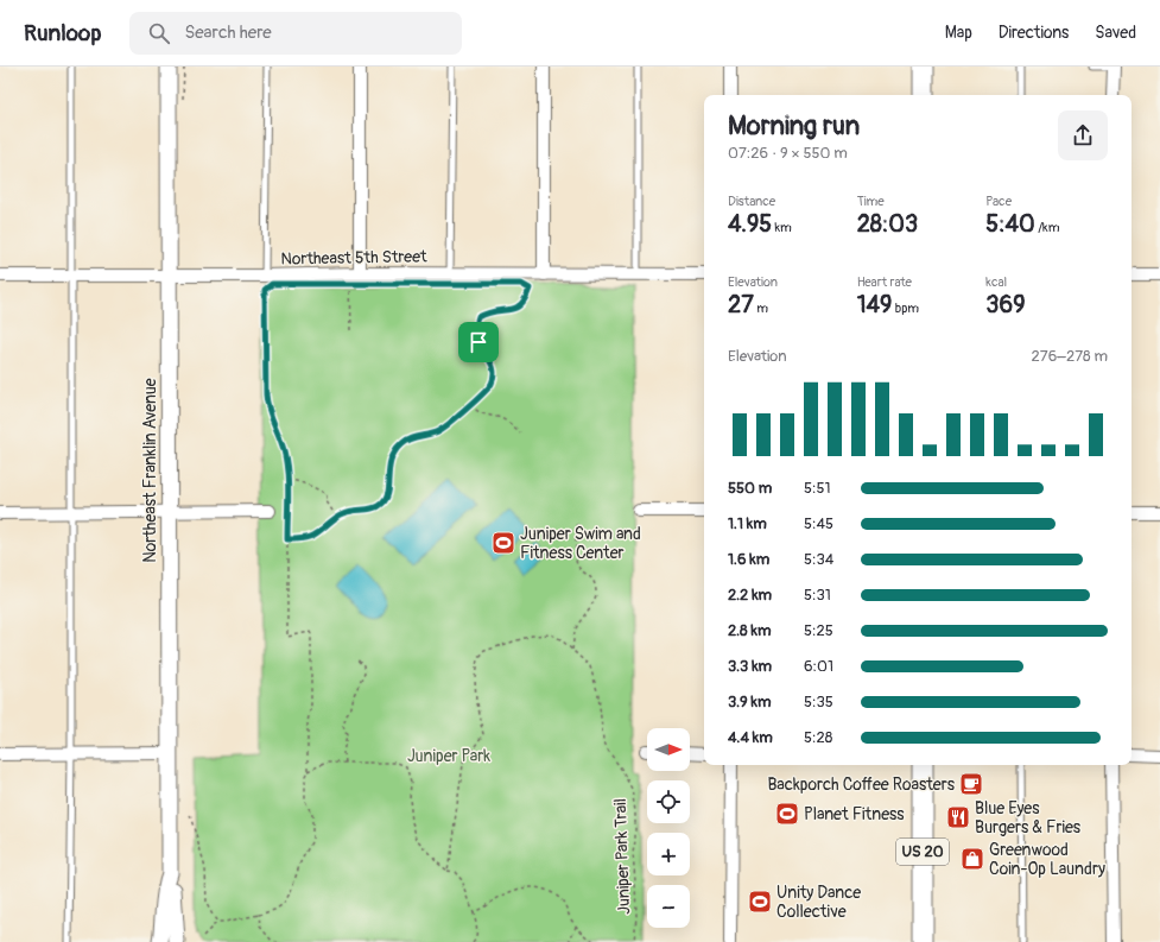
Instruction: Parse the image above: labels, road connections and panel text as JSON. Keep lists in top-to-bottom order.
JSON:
{
  "streets": {
    "main road": ["US 20"],
    "street": ["Northeast 5th Street", "Northeast Franklin Avenue"],
    "path": ["Juniper Park Trail"]
  },
  "crossings": [
    ["Northeast 5th Street", "Northeast Franklin Avenue"]
  ],
  "parks": ["Juniper Park"],
  "places": {
    "sports": ["Juniper Swim and Fitness Center", "Planet Fitness", "Unity Dance Collective"],
    "cafe": ["Backporch Coffee Roasters"],
    "restaurant": ["Blue Eyes Burgers & Fries"],
    "shop": ["Greenwood Coin-Op Laundry"]
  },
  "north": "right",
  "page": {
    "header": "Runloop",
    "search": "Search here",
    "nav": ["Map", "Directions", "Saved"],
    "heading": ["Morning run", "07:26 · 9 × 550 m"],
    "stats": [
      ["Distance", "4.95 km"],
      ["Time", "28:03"],
      ["Pace", "5:40 /km"],
      ["Elevation", "27 m"],
      ["Heart rate", "149 bpm"],
      ["kcal", "369"]
    ],
    "chart": ["Elevation", "276–278 m"],
    "list": [
      {
        "name": "550 m",
        "note": "5:51"
      },
      {
        "name": "1.1 km",
        "note": "5:45"
      },
      {
        "name": "1.6 km",
        "note": "5:34"
      },
      {
        "name": "2.2 km",
        "note": "5:31"
      },
      {
        "name": "2.8 km",
        "note": "5:25"
      },
      {
        "name": "3.3 km",
        "note": "6:01"
      },
      {
        "name": "3.9 km",
        "note": "5:35"
      },
      {
        "name": "4.4 km",
        "note": "5:28"
      }
    ],
    "map_buttons": ["+", "−"]
  }
}
